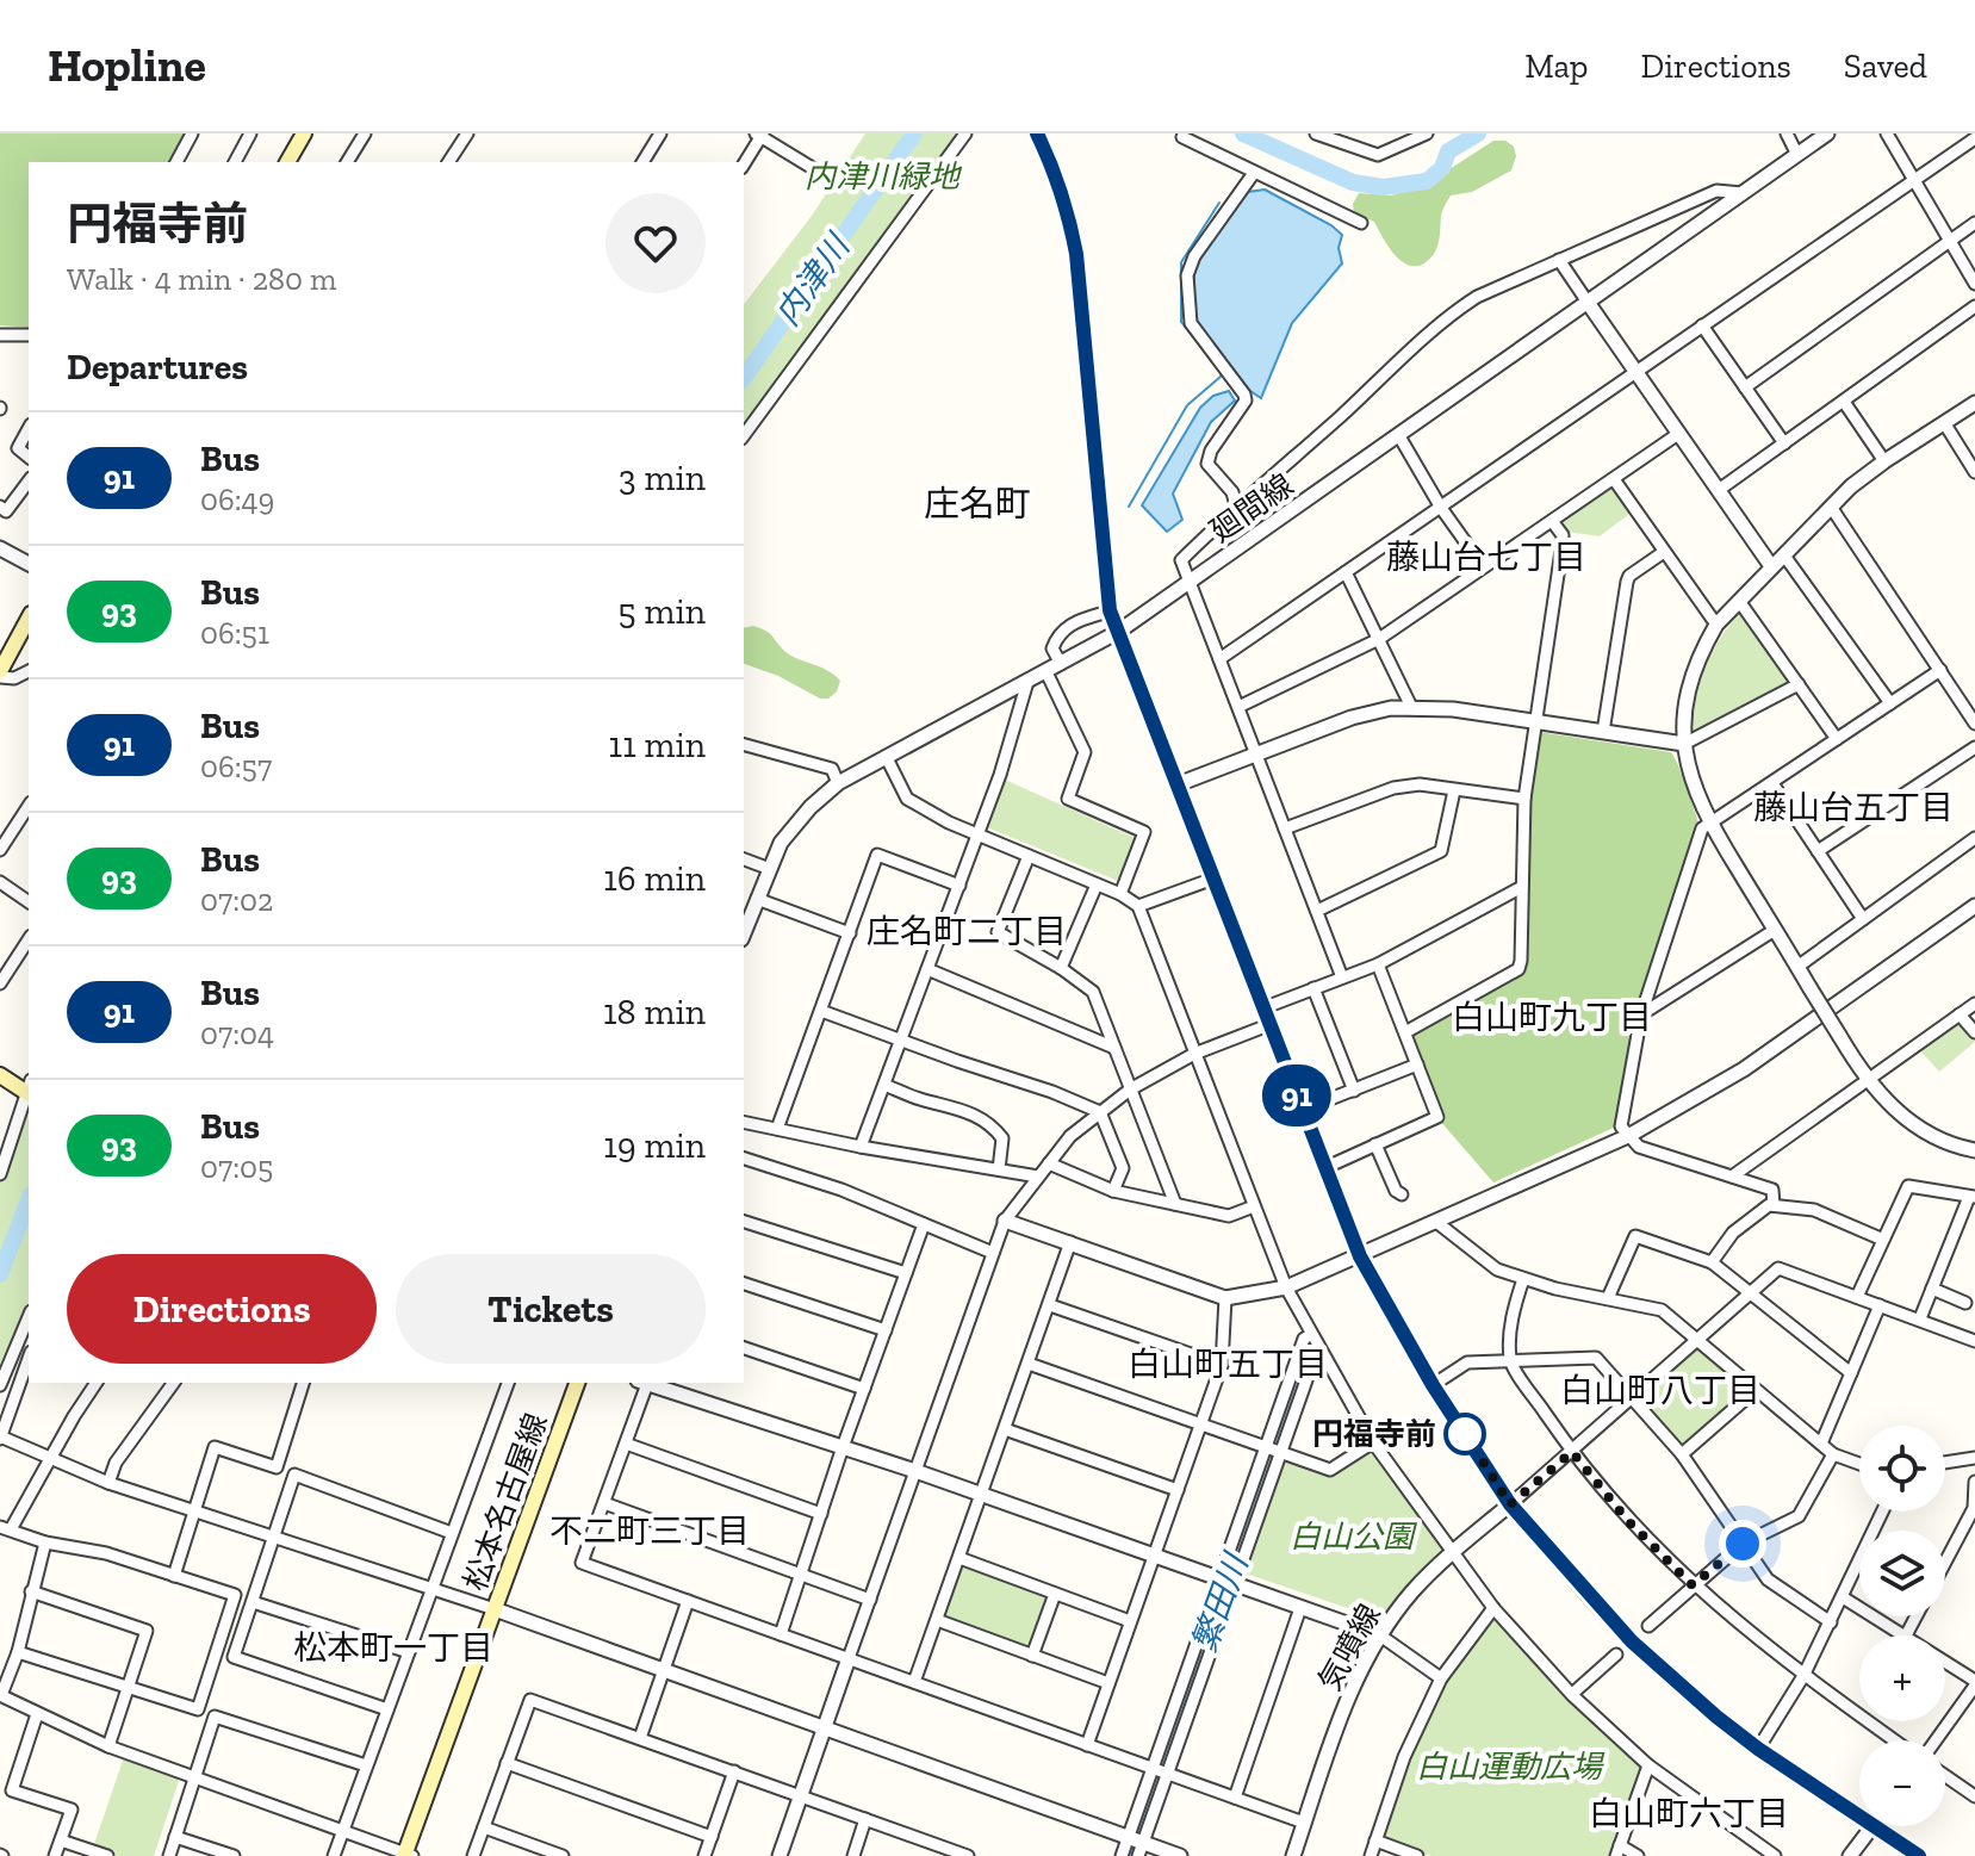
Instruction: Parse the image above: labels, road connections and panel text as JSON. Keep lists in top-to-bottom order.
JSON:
{
  "streets": {
    "main road": ["松本名古屋線"],
    "street": ["廻間線", "気噴線"]
  },
  "districts": [
    "庄名町",
    "藤山台七丁目",
    "藤山台五丁目",
    "庄名町二丁目",
    "白山町九丁目",
    "白山町五丁目",
    "白山町八丁目",
    "不二町三丁目",
    "松本町一丁目",
    "白山町六丁目"
  ],
  "water": ["内津川", "繁田川"],
  "parks": ["内津川緑地", "白山公園", "白山運動広場"],
  "places": ["円福寺前"],
  "lines": ["bus line 91"],
  "page": {
    "header": "Hopline",
    "nav": ["Map", "Directions", "Saved"],
    "on_map": "91",
    "heading": [
      ["円福寺前", "Walk · 4 min · 280 m"],
      "Departures"
    ],
    "list": [
      {
        "mark": "91",
        "name": "Bus",
        "note": "06:49",
        "value": "3 min"
      },
      {
        "mark": "93",
        "name": "Bus",
        "note": "06:51",
        "value": "5 min"
      },
      {
        "mark": "91",
        "name": "Bus",
        "note": "06:57",
        "value": "11 min"
      },
      {
        "mark": "93",
        "name": "Bus",
        "note": "07:02",
        "value": "16 min"
      },
      {
        "mark": "91",
        "name": "Bus",
        "note": "07:04",
        "value": "18 min"
      },
      {
        "mark": "93",
        "name": "Bus",
        "note": "07:05",
        "value": "19 min"
      }
    ],
    "buttons": ["Directions", "Tickets"],
    "map_buttons": ["+", "−"]
  }
}
